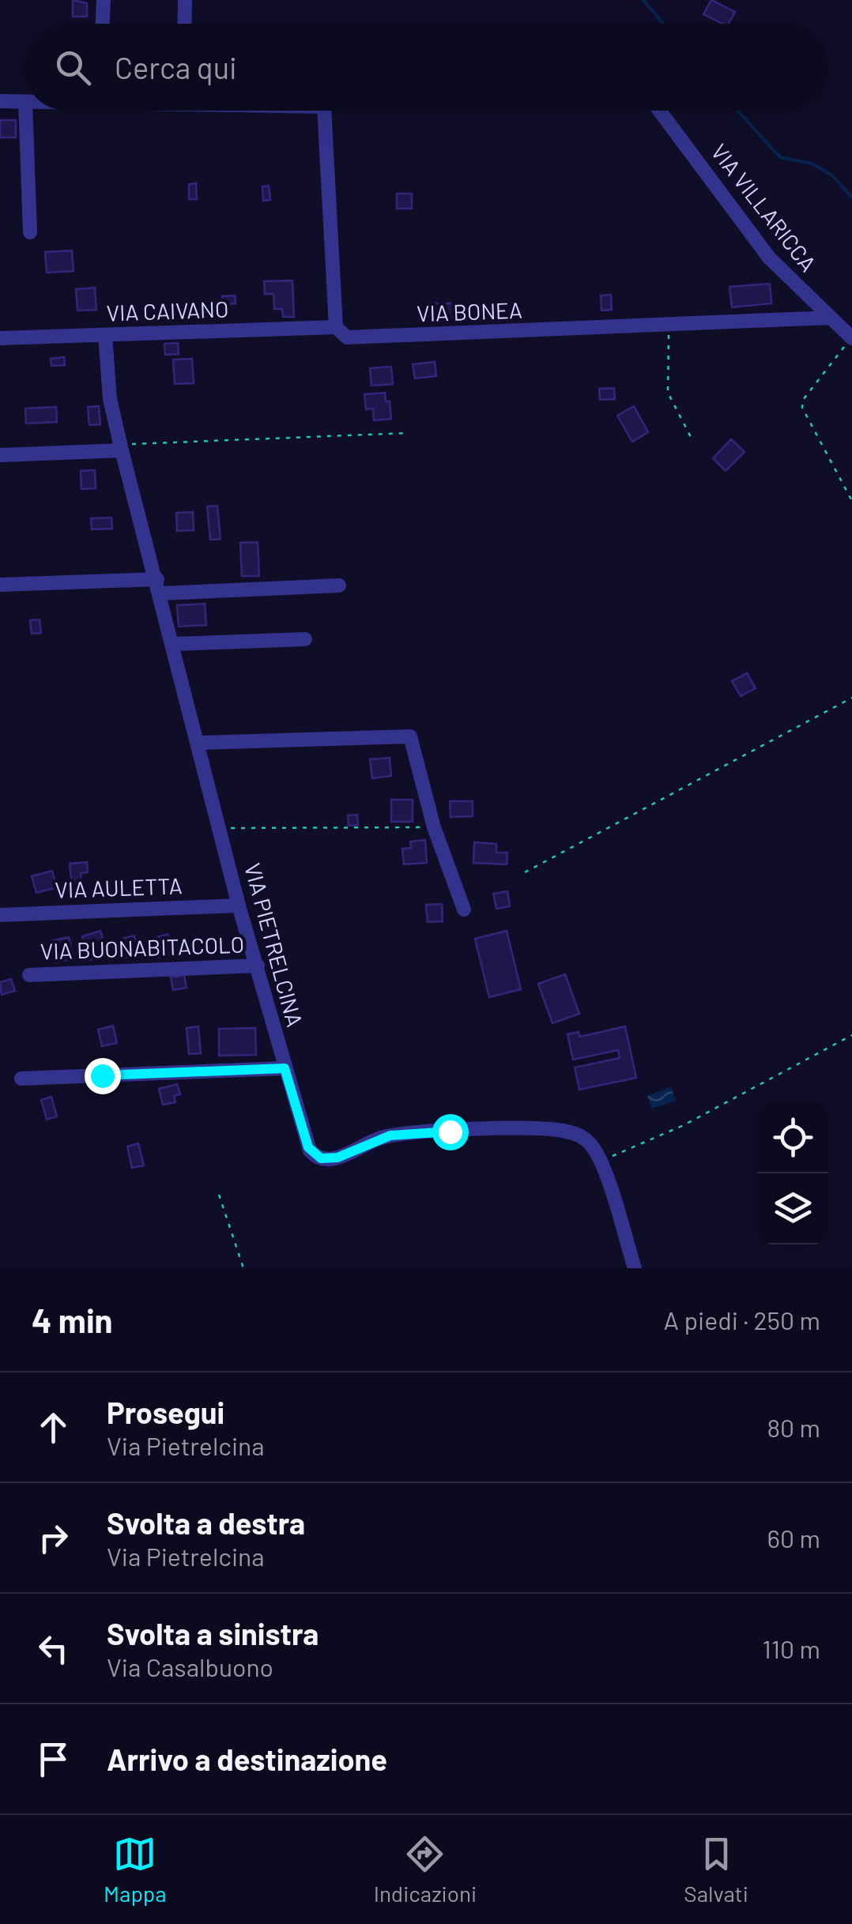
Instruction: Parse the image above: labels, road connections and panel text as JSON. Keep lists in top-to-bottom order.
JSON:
{
  "streets": {
    "street": [
      "VIA VILLARICCA",
      "VIA CAIVANO",
      "VIA BONEA",
      "VIA AULETTA",
      "VIA PIETRELCINA",
      "VIA BUONABITACOLO"
    ]
  },
  "crossings": [
    ["VIA VILLARICCA", "VIA BONEA"],
    ["VIA CAIVANO", "VIA BONEA"],
    ["VIA CAIVANO", "VIA PIETRELCINA"],
    ["VIA AULETTA", "VIA PIETRELCINA"],
    ["VIA PIETRELCINA", "VIA BUONABITACOLO"]
  ],
  "page": {
    "search": "Cerca qui",
    "heading": ["4 min", "A piedi · 250 m"],
    "list": [
      ["Prosegui", "Via Pietrelcina", "80 m"],
      ["Svolta a destra", "Via Pietrelcina", "60 m"],
      ["Svolta a sinistra", "Via Casalbuono", "110 m"],
      "Arrivo a destinazione"
    ],
    "nav": ["Mappa", "Indicazioni", "Salvati"]
  }
}
